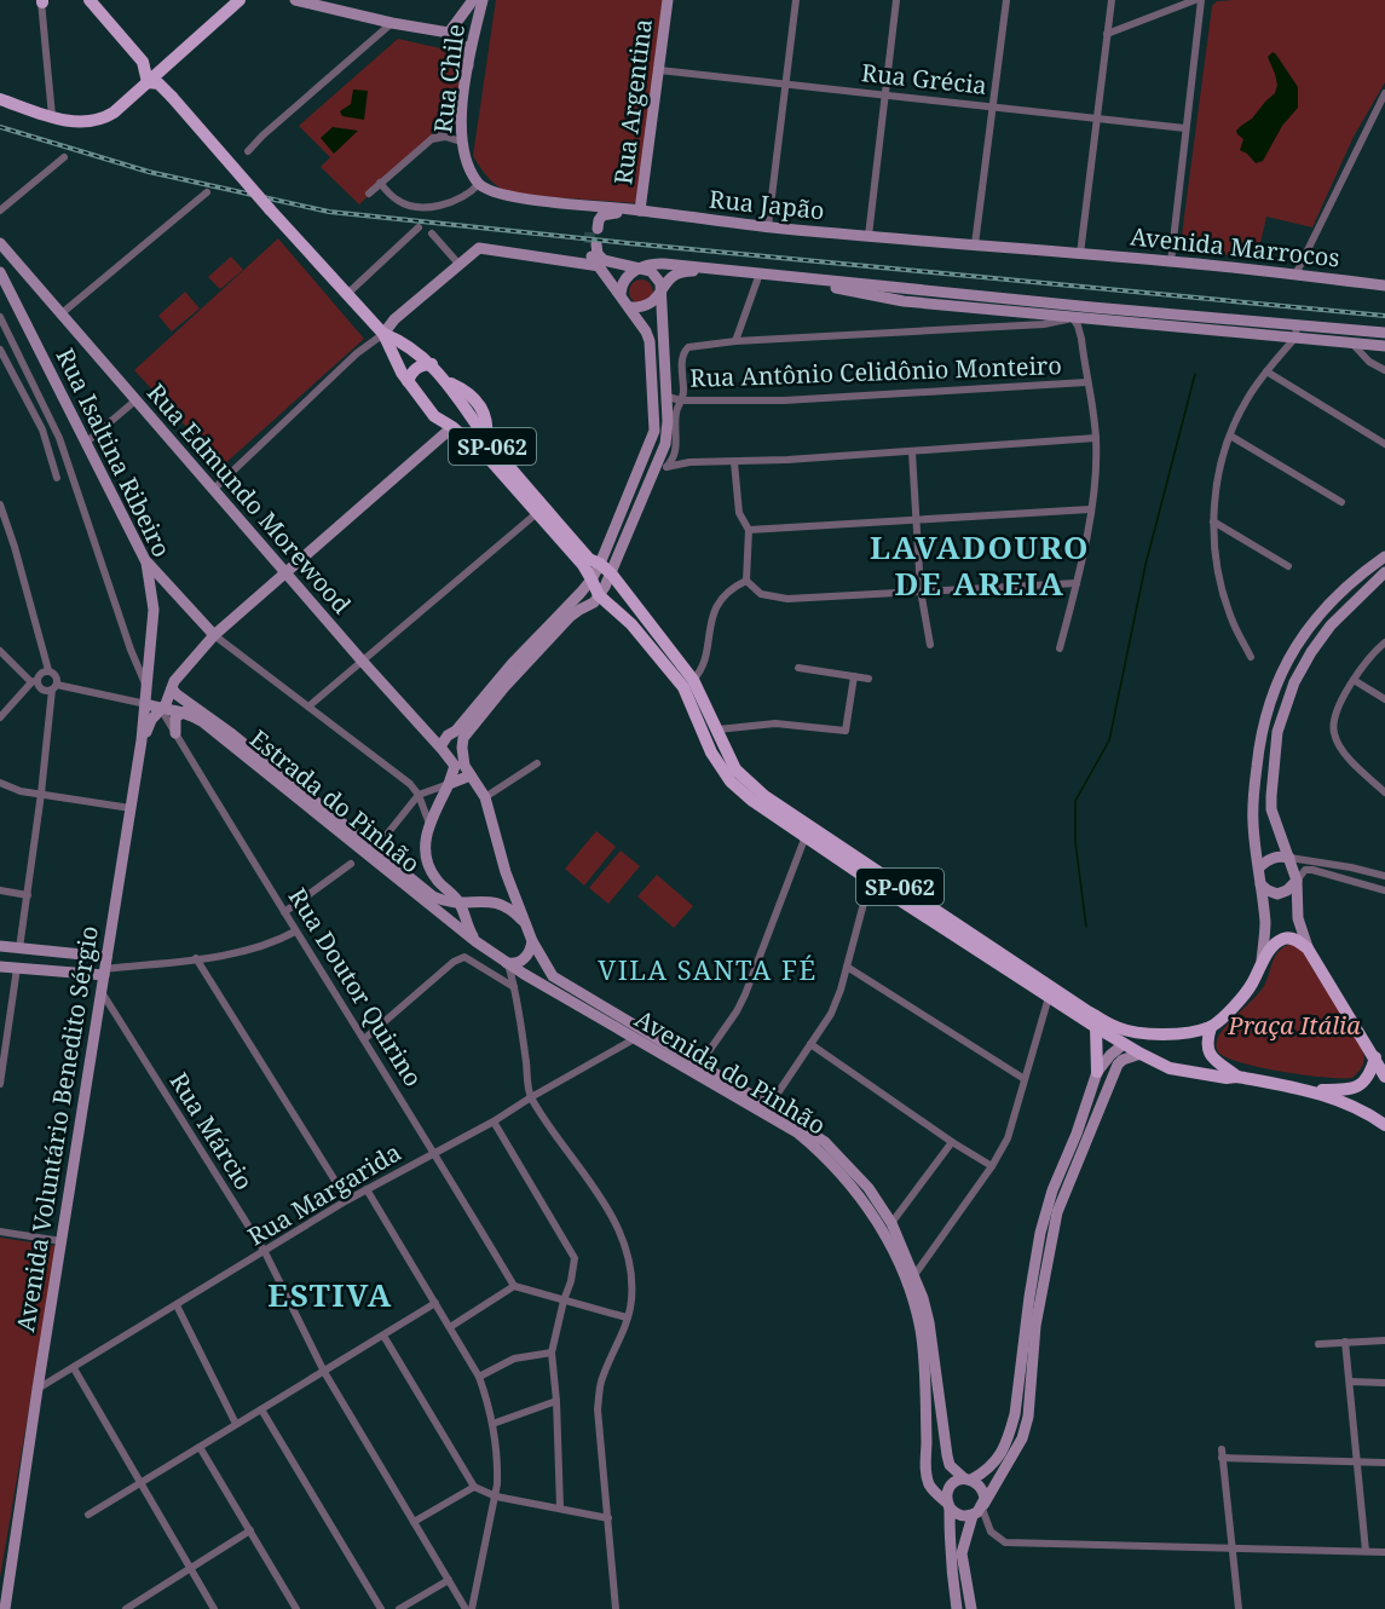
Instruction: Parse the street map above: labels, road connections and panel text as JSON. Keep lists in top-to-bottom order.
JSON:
{
  "streets": {
    "main road": ["SP-062"],
    "street": [
      "Rua Chile",
      "Rua Grécia",
      "Rua Argentina",
      "Rua Japão",
      "Avenida Marrocos",
      "Rua Antônio Celidônio Monteiro",
      "Rua Isaltina Ribeiro",
      "Rua Edmundo Morewood",
      "Estrada do Pinhão",
      "Rua Doutor Quirino",
      "Avenida do Pinhão",
      "Avenida Voluntário Benedito Sérgio",
      "Rua Márcio",
      "Rua Margarida"
    ]
  },
  "crossings": [
    ["Rua Chile", "Rua Japão"],
    ["Rua Grécia", "Rua Argentina"],
    ["Rua Argentina", "Rua Japão"],
    ["Rua Japão", "Avenida Marrocos"],
    ["SP-062", "Avenida Voluntário Benedito Sérgio"],
    ["Rua Isaltina Ribeiro", "Estrada do Pinhão"],
    ["Rua Isaltina Ribeiro", "Avenida Voluntário Benedito Sérgio"],
    ["Rua Edmundo Morewood", "Avenida Voluntário Benedito Sérgio"],
    ["Estrada do Pinhão", "Rua Doutor Quirino"],
    ["Estrada do Pinhão", "Avenida do Pinhão"],
    ["Estrada do Pinhão", "Avenida Voluntário Benedito Sérgio"],
    ["Rua Doutor Quirino", "Avenida Voluntário Benedito Sérgio"],
    ["Rua Doutor Quirino", "Rua Margarida"],
    ["Avenida do Pinhão", "Rua Margarida"],
    ["Avenida Voluntário Benedito Sérgio", "Rua Márcio"],
    ["Avenida Voluntário Benedito Sérgio", "Rua Margarida"],
    ["Rua Márcio", "Rua Margarida"]
  ],
  "districts": ["LAVADOURO DE AREIA", "VILA SANTA FÉ", "ESTIVA"],
  "parks": ["Praça Itália"]
}
